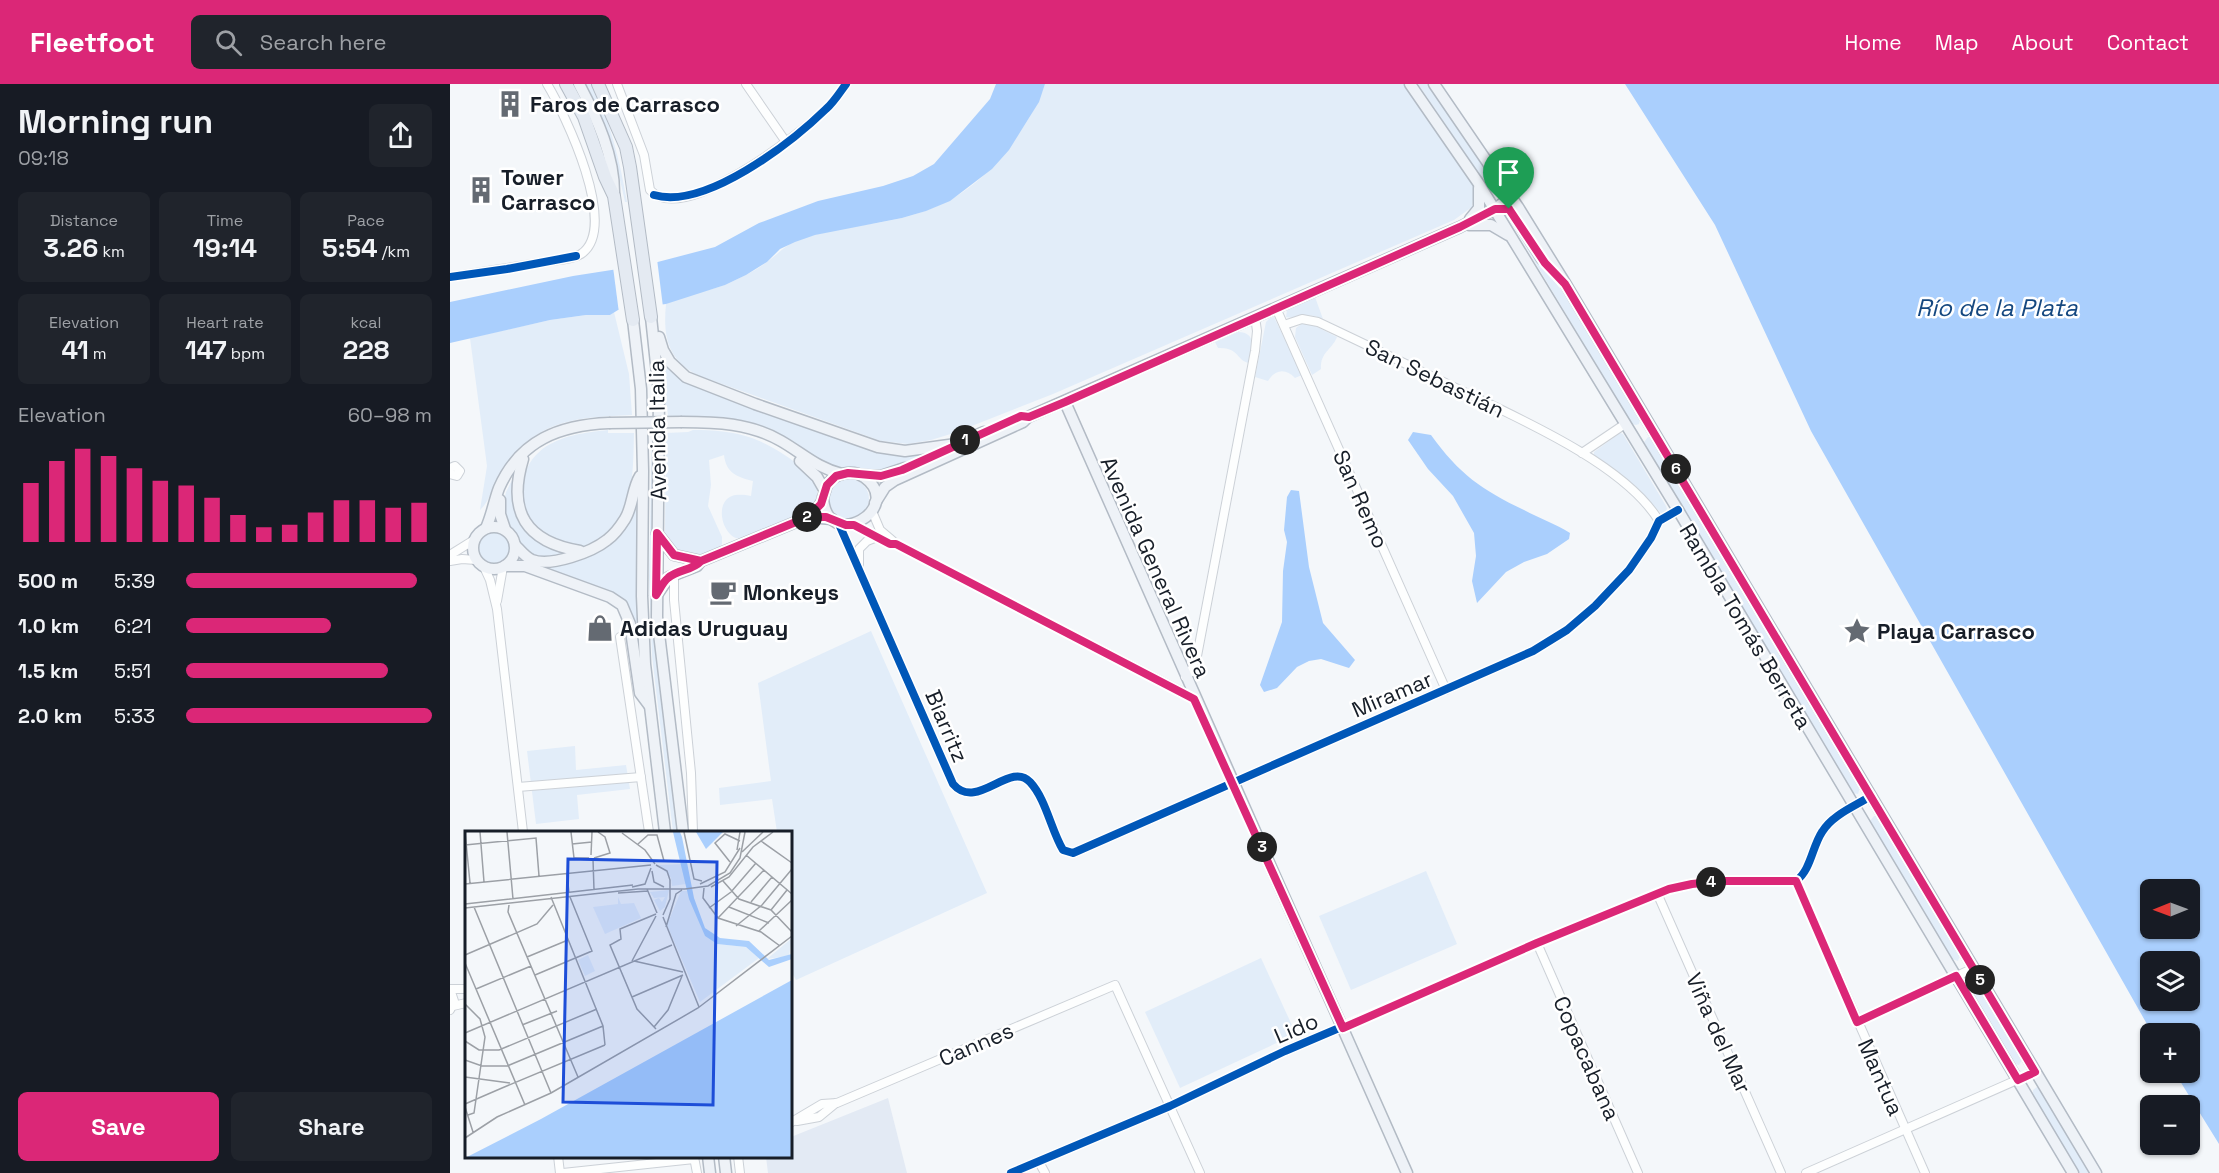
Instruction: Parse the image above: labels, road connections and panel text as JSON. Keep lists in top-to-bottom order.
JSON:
{
  "streets": {
    "highway": ["Avenida Italia"],
    "main road": ["Avenida General Rivera", "Rambla Tomás Berreta"],
    "street": [
      "San Sebastián",
      "San Remo",
      "Miramar",
      "Biarritz",
      "Lido",
      "Viña del Mar",
      "Cannes",
      "Copacabana",
      "Mantua"
    ]
  },
  "crossings": [
    ["San Sebastián", "San Remo"],
    ["San Sebastián", "Miramar"],
    ["San Remo", "Miramar"],
    ["Avenida General Rivera", "Miramar"],
    ["Avenida General Rivera", "Lido"],
    ["Miramar", "Biarritz"],
    ["Lido", "Viña del Mar"],
    ["Lido", "Cannes"],
    ["Lido", "Copacabana"],
    ["Lido", "Mantua"]
  ],
  "water": ["Río de la Plata"],
  "places": {
    "building": ["Faros de Carrasco", "Tower Carrasco"],
    "cafe": ["Monkeys"],
    "shop": ["Adidas Uruguay"],
    "place": ["Playa Carrasco"]
  },
  "north": "left",
  "page": {
    "header": "Fleetfoot",
    "search": "Search here",
    "nav": [
      "Home",
      "Map",
      "About",
      "Contact"
    ],
    "heading": ["Morning run", "09:18"],
    "stats": [
      ["Distance", "3.26 km"],
      ["Time", "19:14"],
      ["Pace", "5:54 /km"],
      ["Elevation", "41 m"],
      ["Heart rate", "147 bpm"],
      ["kcal", "228"]
    ],
    "chart": ["Elevation", "60–98 m"],
    "pins": [
      "1",
      "6",
      "2",
      "3",
      "4",
      "5"
    ],
    "list": [
      {
        "name": "500 m",
        "note": "5:39"
      },
      {
        "name": "1.0 km",
        "note": "6:21"
      },
      {
        "name": "1.5 km",
        "note": "5:51"
      },
      {
        "name": "2.0 km",
        "note": "5:33"
      }
    ],
    "map_buttons": ["+", "−"],
    "buttons": ["Save", "Share"]
  }
}
